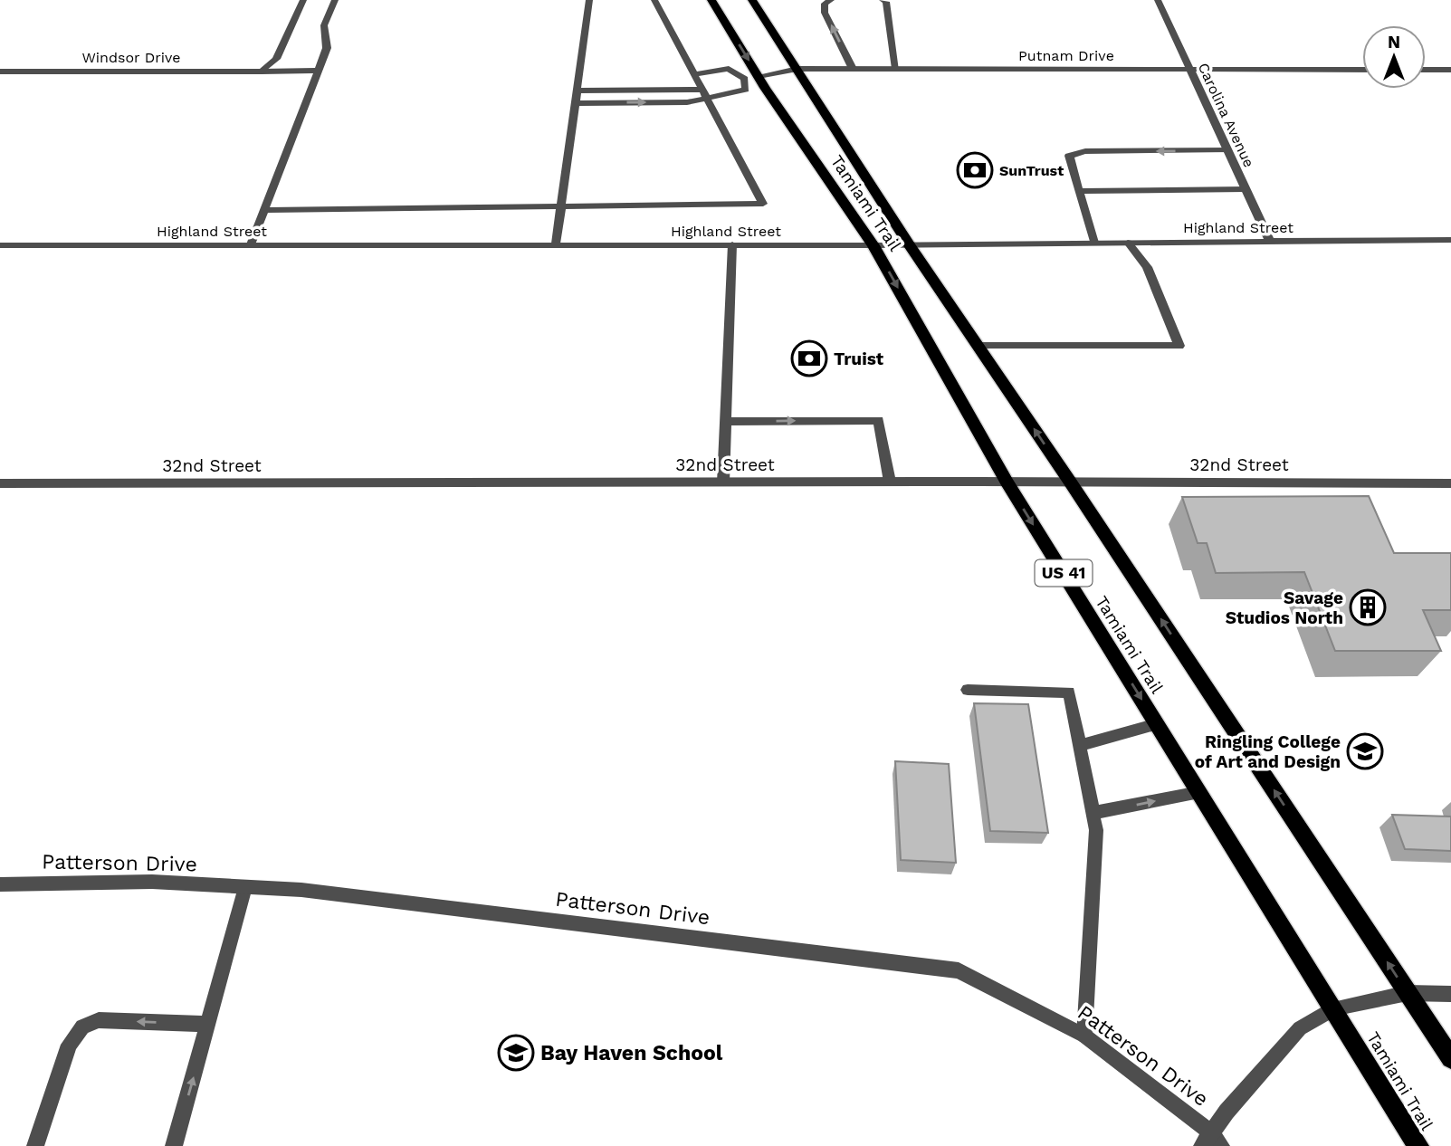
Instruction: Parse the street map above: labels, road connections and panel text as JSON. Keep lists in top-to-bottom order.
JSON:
{
  "streets": {
    "main road": ["Tamiami Trail", "US 41"],
    "street": [
      "Putnam Drive",
      "Windsor Drive",
      "Carolina Avenue",
      "Highland Street",
      "32nd Street",
      "Patterson Drive"
    ]
  },
  "crossings": [
    ["Putnam Drive", "Carolina Avenue"],
    ["Putnam Drive", "Tamiami Trail"],
    ["Carolina Avenue", "Highland Street"],
    ["Tamiami Trail", "Highland Street"],
    ["Tamiami Trail", "32nd Street"]
  ],
  "places": {
    "bank": ["SunTrust", "Truist"],
    "building": ["Savage Studios North"],
    "school or university": ["Ringling College of Art and Design", "Bay Haven School"]
  },
  "north": "top"
}
